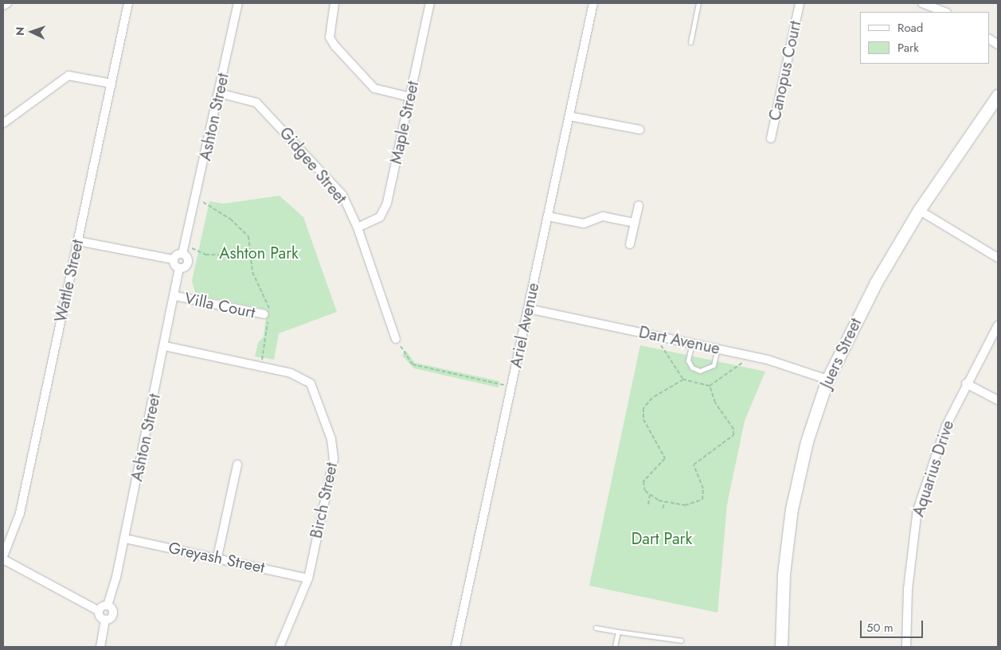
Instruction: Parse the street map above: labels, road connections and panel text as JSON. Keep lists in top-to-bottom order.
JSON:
{
  "streets": {
    "street": [
      "Canopus Court",
      "Ashton Street",
      "Maple Street",
      "Gidgee Street",
      "Wattle Street",
      "Villa Court",
      "Ariel Avenue",
      "Dart Avenue",
      "Juers Street",
      "Aquarius Drive",
      "Birch Street",
      "Greyash Street"
    ]
  },
  "crossings": [
    ["Ashton Street", "Gidgee Street"],
    ["Ashton Street", "Villa Court"],
    ["Ashton Street", "Birch Street"],
    ["Ashton Street", "Greyash Street"],
    ["Maple Street", "Gidgee Street"],
    ["Ariel Avenue", "Dart Avenue"],
    ["Dart Avenue", "Juers Street"],
    ["Birch Street", "Greyash Street"]
  ],
  "parks": ["Ashton Park", "Dart Park"],
  "legend": ["Road", "Park"],
  "scale_bar": "50 m",
  "north": "left"
}
